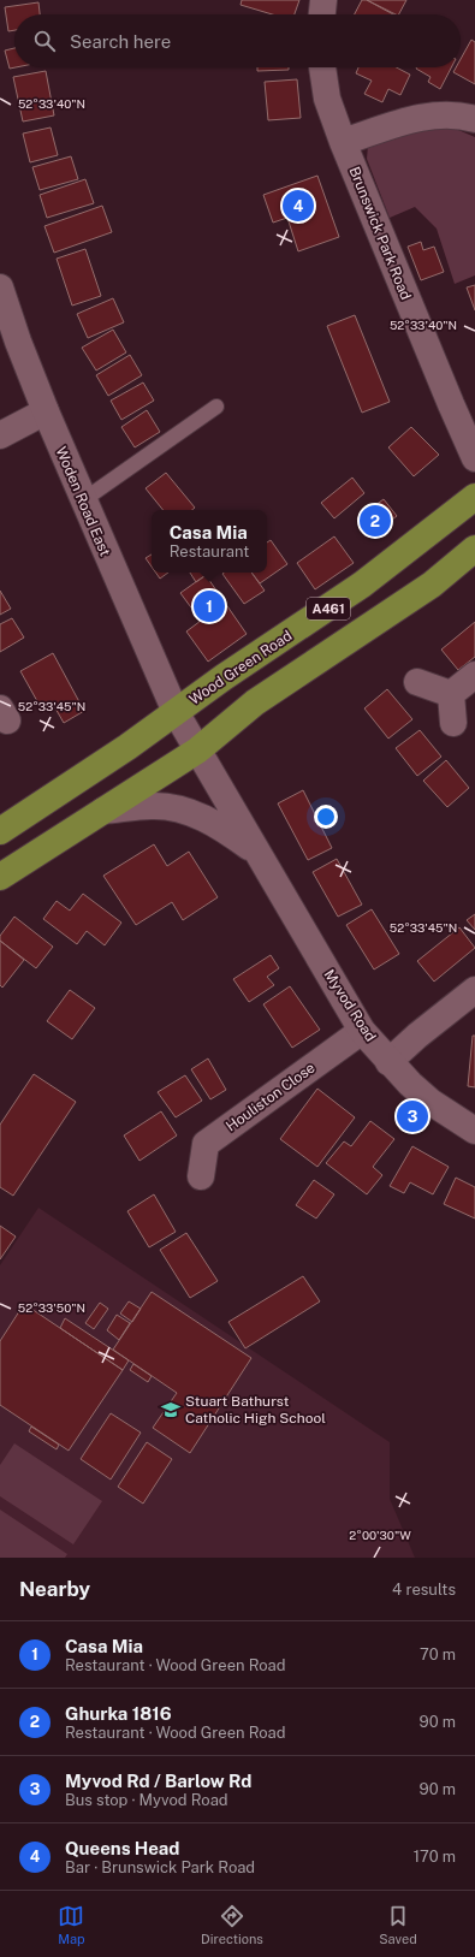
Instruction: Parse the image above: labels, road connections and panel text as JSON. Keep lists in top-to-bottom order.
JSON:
{
  "streets": {
    "highway": ["A461", "Wood Green Road"],
    "street": [
      "Brunswick Park Road",
      "Woden Road East",
      "Myvod Road",
      "Houliston Close"
    ]
  },
  "crossings": [
    ["Woden Road East", "A461"],
    ["Woden Road East", "Wood Green Road"],
    ["Woden Road East", "Myvod Road"],
    ["A461", "Myvod Road"],
    ["Myvod Road", "Houliston Close"]
  ],
  "places": {
    "school or university": ["Stuart Bathurst Catholic High School"]
  },
  "page": {
    "search": "Search here",
    "pins": [
      "4",
      "2",
      "1",
      "3"
    ],
    "popup": ["Casa Mia", "Restaurant"],
    "heading": ["Nearby", "4 results"],
    "list": [
      {
        "mark": "1",
        "name": "Casa Mia",
        "note": "Restaurant · Wood Green Road",
        "value": "70 m"
      },
      {
        "mark": "2",
        "name": "Ghurka 1816",
        "note": "Restaurant · Wood Green Road",
        "value": "90 m"
      },
      {
        "mark": "3",
        "name": "Myvod Rd / Barlow Rd",
        "note": "Bus stop · Myvod Road",
        "value": "90 m"
      },
      {
        "mark": "4",
        "name": "Queens Head",
        "note": "Bar · Brunswick Park Road",
        "value": "170 m"
      }
    ],
    "nav": ["Map", "Directions", "Saved"]
  },
  "coordinates": [
    "52°33'40\"N",
    "52°33'45\"N",
    "52°33'50\"N",
    "2°00'30\"W"
  ]
}
